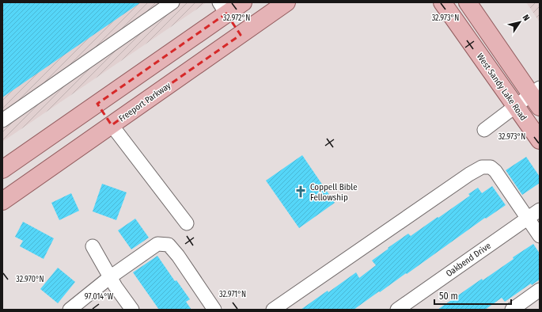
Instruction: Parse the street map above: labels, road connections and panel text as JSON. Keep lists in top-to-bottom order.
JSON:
{
  "streets": {
    "main road": ["West Sandy Lake Road", "Freeport Parkway"],
    "street": ["Oakbend Drive"]
  },
  "places": {
    "church": ["Coppell Bible Fellowship"]
  },
  "scale_bar": "50 m",
  "north": "top right",
  "coordinates": [
    "32.972°N",
    "32.973°N",
    "32.970°N",
    "32.971°N",
    "97.014°W"
  ]
}
